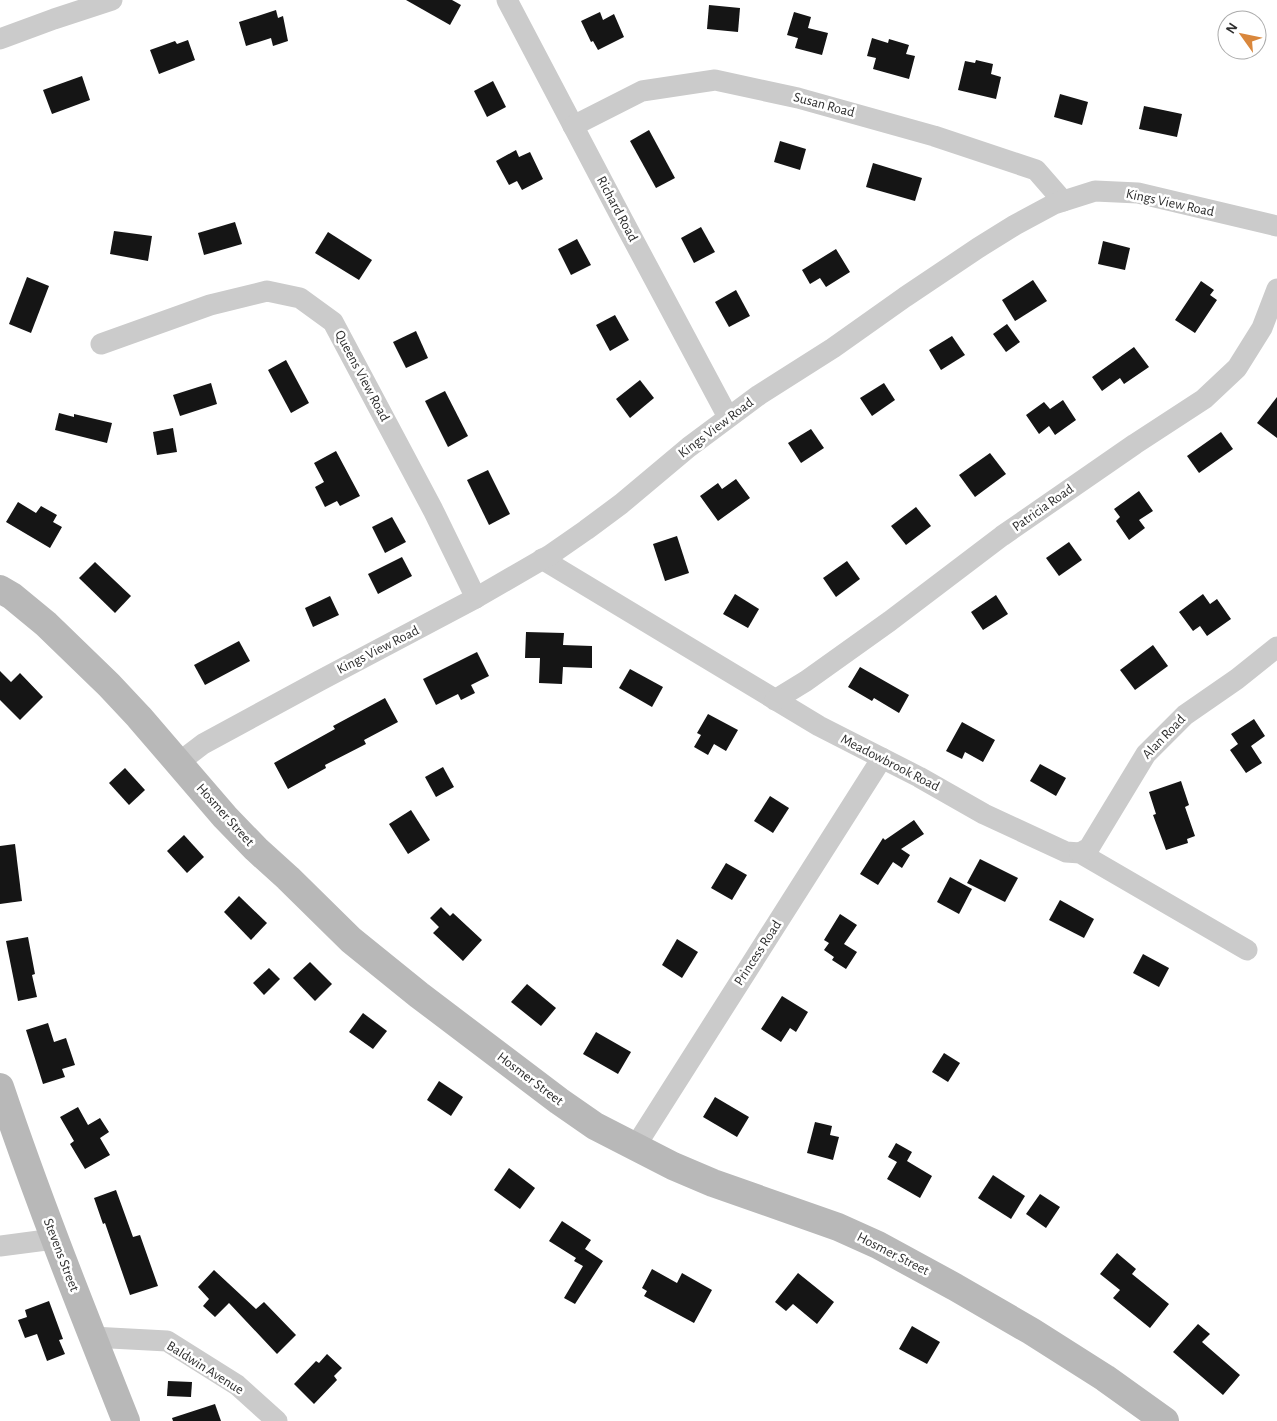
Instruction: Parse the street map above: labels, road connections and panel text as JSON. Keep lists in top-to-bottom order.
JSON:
{
  "streets": {
    "street": [
      "Susan Road",
      "Kings View Road",
      "Richard Road",
      "Queens View Road",
      "Patricia Road",
      "Alan Road",
      "Meadowbrook Road",
      "Hosmer Street",
      "Princess Road",
      "Stevens Street",
      "Baldwin Avenue"
    ]
  },
  "crossings": [
    ["Susan Road", "Kings View Road"],
    ["Susan Road", "Richard Road"],
    ["Kings View Road", "Richard Road"],
    ["Kings View Road", "Queens View Road"],
    ["Kings View Road", "Meadowbrook Road"],
    ["Kings View Road", "Hosmer Street"],
    ["Patricia Road", "Meadowbrook Road"],
    ["Alan Road", "Meadowbrook Road"],
    ["Meadowbrook Road", "Princess Road"],
    ["Hosmer Street", "Princess Road"],
    ["Stevens Street", "Baldwin Avenue"]
  ],
  "north": "top left"
}
